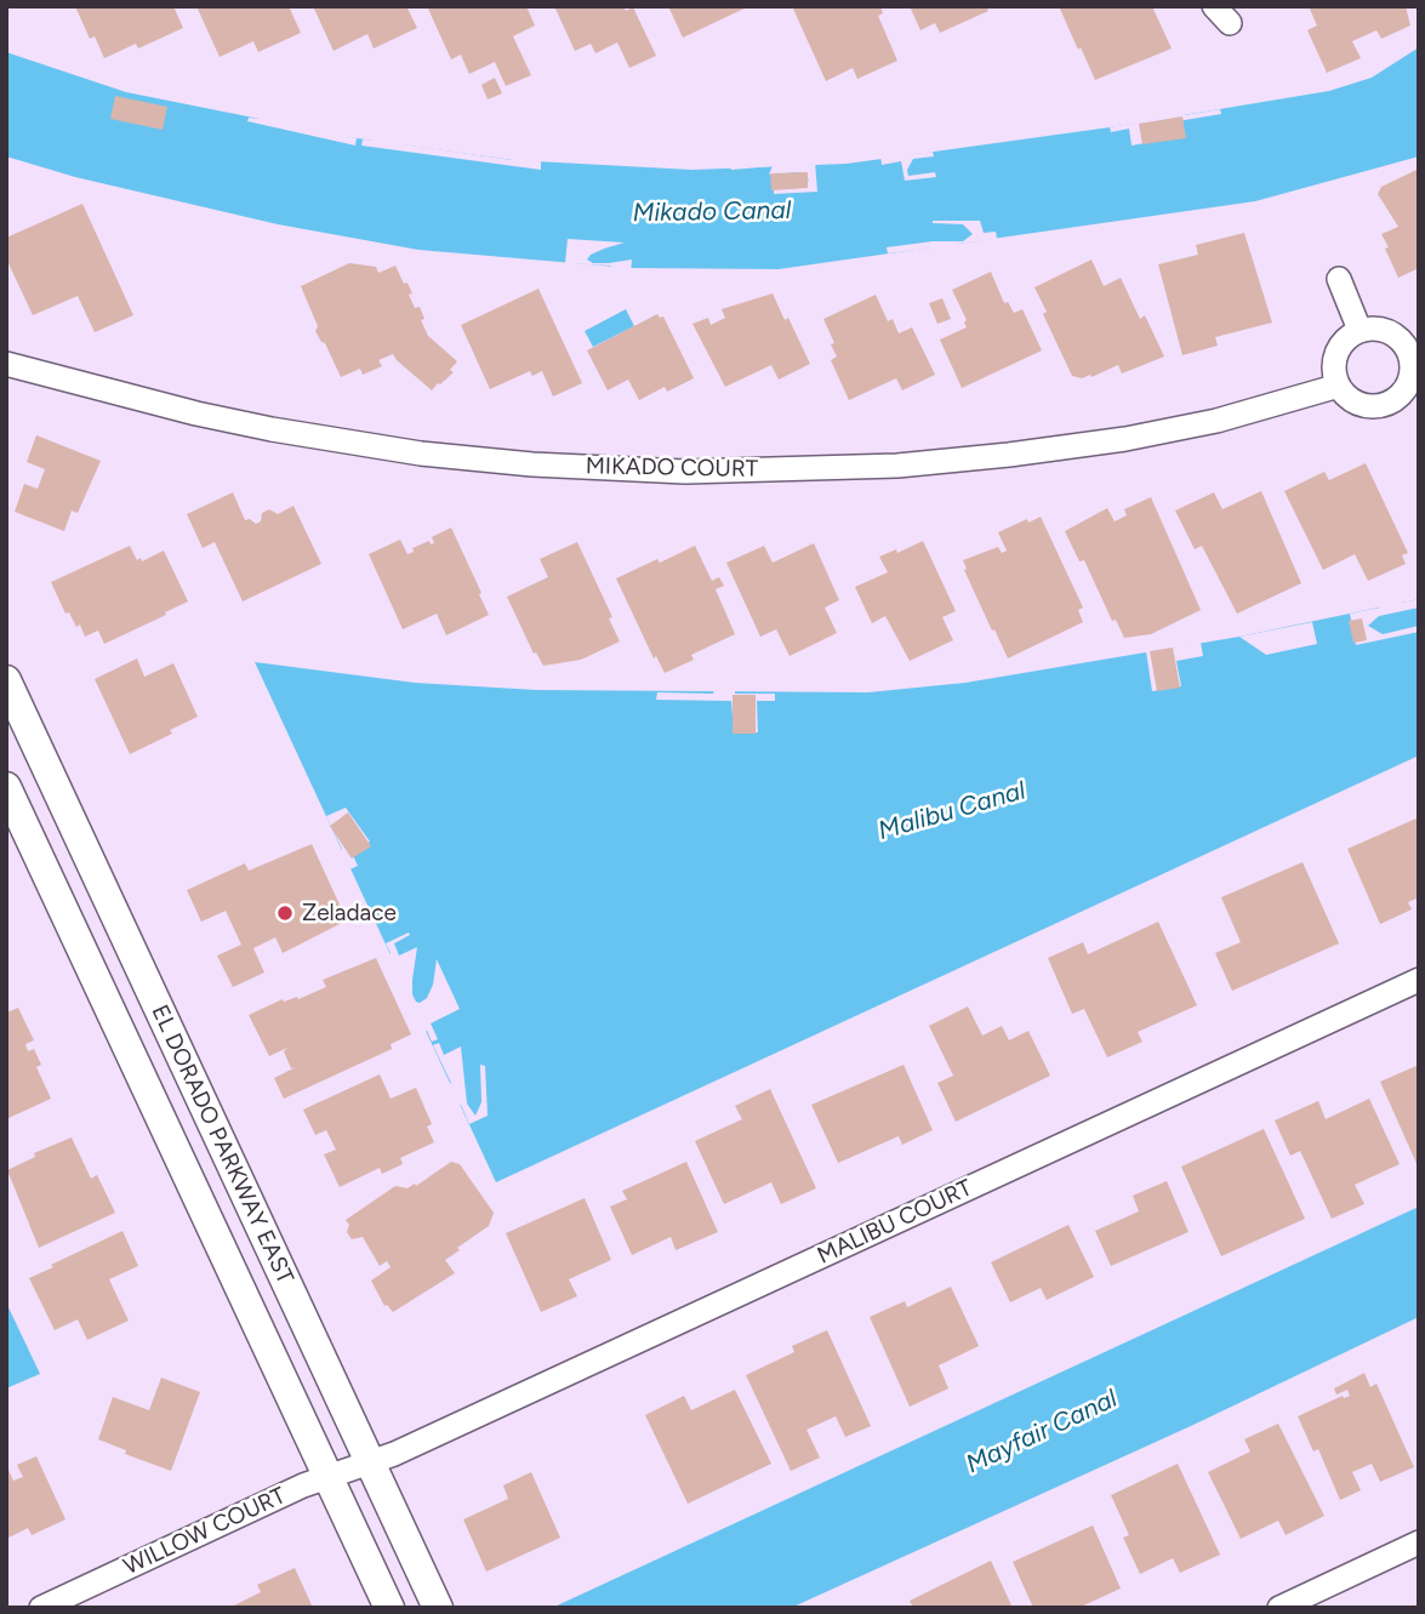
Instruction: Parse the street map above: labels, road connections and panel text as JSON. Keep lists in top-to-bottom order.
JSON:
{
  "streets": {
    "street": [
      "MIKADO COURT",
      "EL DORADO PARKWAY EAST",
      "MALIBU COURT",
      "WILLOW COURT"
    ]
  },
  "crossings": [
    ["EL DORADO PARKWAY EAST", "MALIBU COURT"],
    ["EL DORADO PARKWAY EAST", "WILLOW COURT"],
    ["MALIBU COURT", "WILLOW COURT"]
  ],
  "water": ["Mikado Canal", "Malibu Canal", "Mayfair Canal"],
  "places": ["Zeladace"]
}
